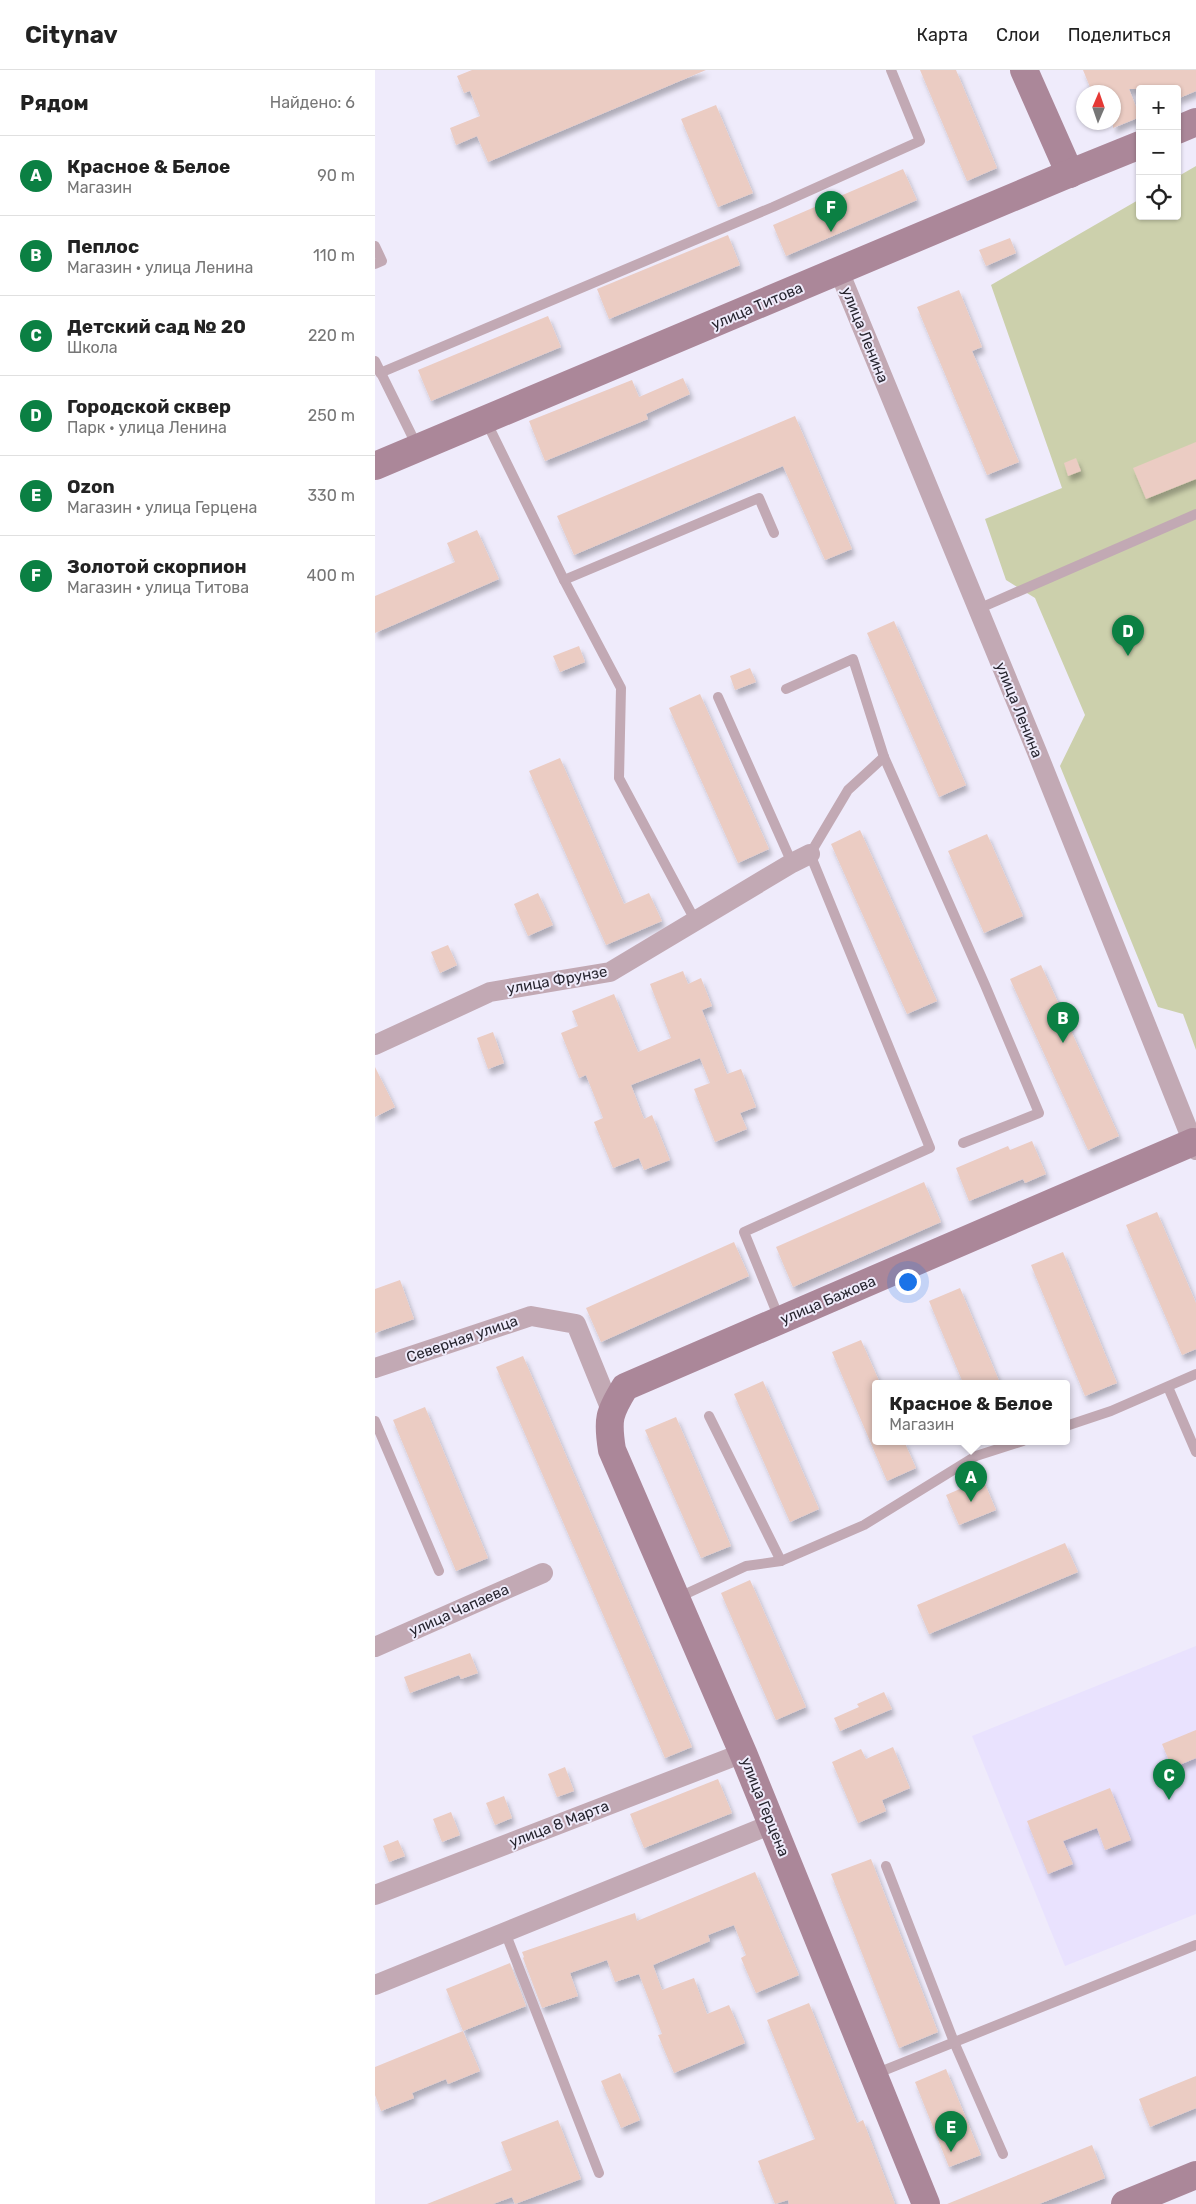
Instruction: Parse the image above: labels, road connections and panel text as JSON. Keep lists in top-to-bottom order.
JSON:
{
  "streets": {
    "street": [
      "улица Титова",
      "улица Ленина",
      "улица Фрунзе",
      "улица Бажова",
      "Северная улица",
      "улица Чапаева",
      "улица Герцена",
      "улица 8 Марта"
    ]
  },
  "crossings": [
    ["улица Титова", "улица Ленина"],
    ["улица Ленина", "улица Бажова"],
    ["улица Бажова", "Северная улица"],
    ["улица Бажова", "улица Герцена"],
    ["Северная улица", "улица Герцена"],
    ["улица Герцена", "улица 8 Марта"]
  ],
  "north": "top",
  "page": {
    "header": "Citynav",
    "nav": ["Карта", "Слои", "Поделиться"],
    "heading": ["Рядом", "Найдено: 6"],
    "map_buttons": ["+", "−"],
    "list": [
      {
        "mark": "A",
        "name": "Красное & Белое",
        "note": "Магазин",
        "value": "90 m"
      },
      {
        "mark": "B",
        "name": "Пеплос",
        "note": "Магазин · улица Ленина",
        "value": "110 m"
      },
      {
        "mark": "C",
        "name": "Детский сад № 20",
        "note": "Школа",
        "value": "220 m"
      },
      {
        "mark": "D",
        "name": "Городской сквер",
        "note": "Парк · улица Ленина",
        "value": "250 m"
      },
      {
        "mark": "E",
        "name": "Ozon",
        "note": "Магазин · улица Герцена",
        "value": "330 m"
      },
      {
        "mark": "F",
        "name": "Золотой скорпион",
        "note": "Магазин · улица Титова",
        "value": "400 m"
      }
    ],
    "pins": [
      "F",
      "D",
      "B",
      "A",
      "C",
      "E"
    ],
    "popup": ["Красное & Белое", "Магазин"]
  }
}
